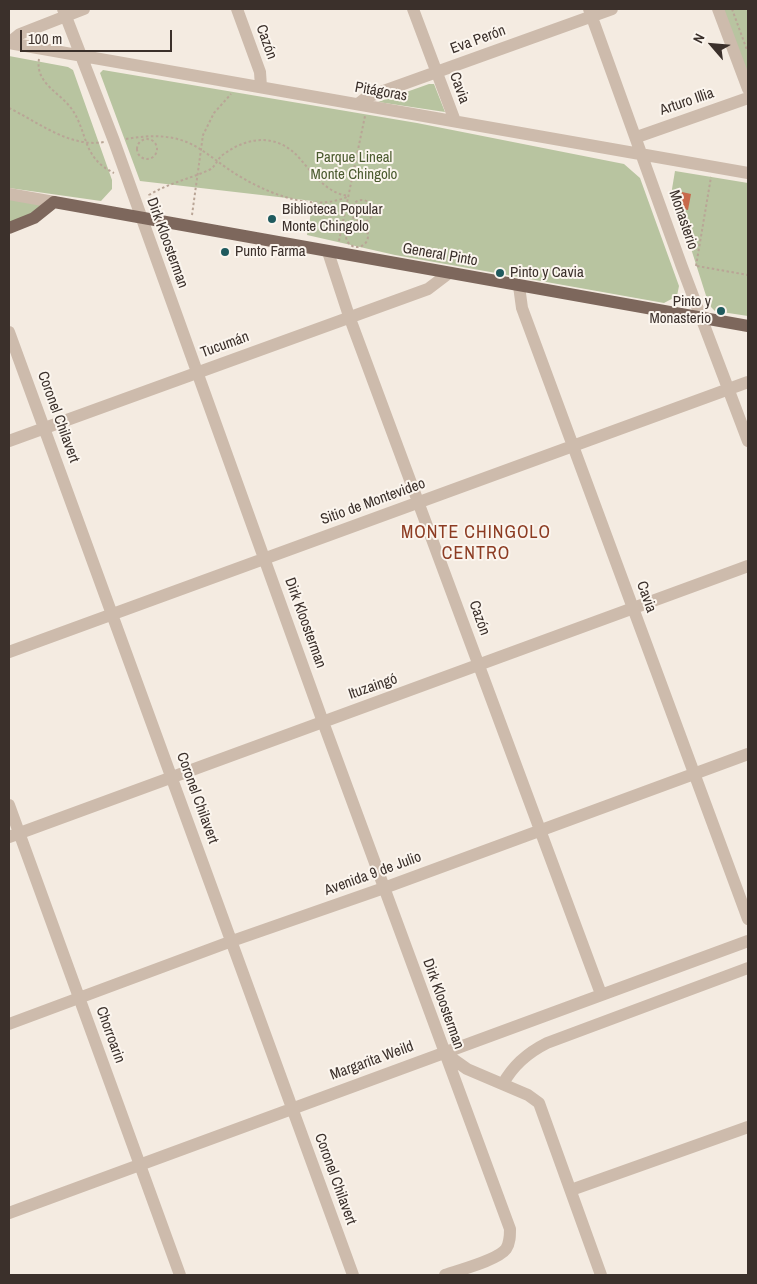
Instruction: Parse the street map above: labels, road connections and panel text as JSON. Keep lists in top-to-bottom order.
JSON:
{
  "streets": {
    "main road": ["General Pinto"],
    "street": [
      "Eva Perón",
      "Cazón",
      "Cavia",
      "Pitágoras",
      "Arturo Illia",
      "Monasterio",
      "Dirk Kloosterman",
      "Tucumán",
      "Coronel Chilavert",
      "Sitio de Montevideo",
      "Ituzaingó",
      "Avenida 9 de Julio",
      "Chorroarin",
      "Margarita Weild"
    ]
  },
  "crossings": [
    ["Eva Perón", "Cavia"],
    ["Eva Perón", "Pitágoras"],
    ["Eva Perón", "Monasterio"],
    ["Cazón", "Pitágoras"],
    ["Cazón", "General Pinto"],
    ["Cazón", "Tucumán"],
    ["Cazón", "Sitio de Montevideo"],
    ["Cazón", "Ituzaingó"],
    ["Cazón", "Avenida 9 de Julio"],
    ["Cazón", "Margarita Weild"],
    ["Cavia", "Pitágoras"],
    ["Cavia", "General Pinto"],
    ["Cavia", "Sitio de Montevideo"],
    ["Cavia", "Ituzaingó"],
    ["Cavia", "Avenida 9 de Julio"],
    ["Pitágoras", "Monasterio"],
    ["Pitágoras", "Dirk Kloosterman"],
    ["Arturo Illia", "Monasterio"],
    ["Monasterio", "General Pinto"],
    ["Monasterio", "Sitio de Montevideo"],
    ["Dirk Kloosterman", "General Pinto"],
    ["Dirk Kloosterman", "Tucumán"],
    ["Dirk Kloosterman", "Sitio de Montevideo"],
    ["Dirk Kloosterman", "Ituzaingó"],
    ["Dirk Kloosterman", "Avenida 9 de Julio"],
    ["Dirk Kloosterman", "Margarita Weild"],
    ["General Pinto", "Tucumán"],
    ["Tucumán", "Coronel Chilavert"],
    ["Coronel Chilavert", "Sitio de Montevideo"],
    ["Coronel Chilavert", "Ituzaingó"],
    ["Coronel Chilavert", "Avenida 9 de Julio"],
    ["Coronel Chilavert", "Margarita Weild"],
    ["Ituzaingó", "Chorroarin"],
    ["Avenida 9 de Julio", "Chorroarin"],
    ["Chorroarin", "Margarita Weild"]
  ],
  "districts": ["MONTE CHINGOLO CENTRO"],
  "parks": ["Parque Lineal Monte Chingolo"],
  "places": [
    "Biblioteca Popular Monte Chingolo",
    "Punto Farma",
    "Pinto y Cavia",
    "Pinto y Monasterio"
  ],
  "scale_bar": "100 m",
  "north": "top left"
}
